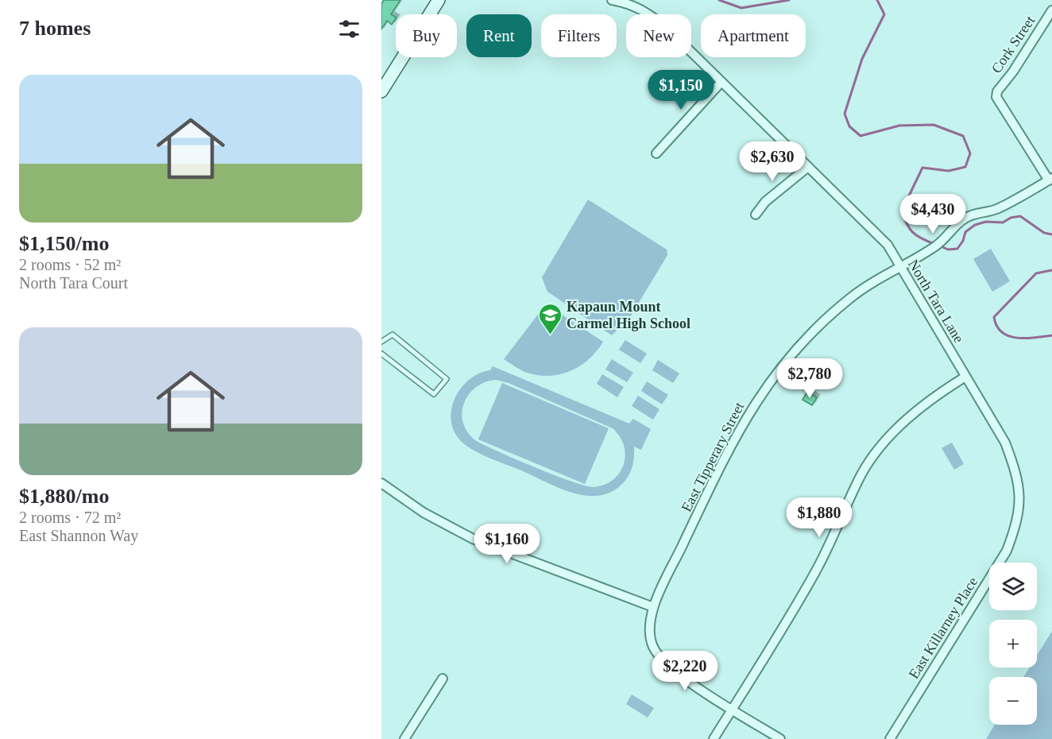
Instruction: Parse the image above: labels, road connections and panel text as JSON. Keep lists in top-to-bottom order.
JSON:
{
  "streets": {
    "street": [
      "Cork Street",
      "North Tara Lane",
      "East Tipperary Street",
      "East Killarney Place"
    ]
  },
  "crossings": [
    ["Cork Street", "East Tipperary Street"],
    ["North Tara Lane", "East Tipperary Street"],
    ["North Tara Lane", "East Killarney Place"]
  ],
  "places": {
    "school or university": ["Kapaun Mount Carmel High School"]
  },
  "page": {
    "heading": "7 homes",
    "chip": [
      "Buy",
      "Rent",
      "Filters",
      "New",
      "Apartment"
    ],
    "list": [
      {
        "name": "$1,150/mo",
        "note": "2 rooms · 52 m² · North Tara Court"
      },
      {
        "name": "$1,880/mo",
        "note": "2 rooms · 72 m² · East Shannon Way"
      }
    ],
    "price": [
      "$1,150",
      "$2,630",
      "$4,430",
      "$2,780",
      "$1,880",
      "$1,160",
      "$2,220"
    ],
    "map_buttons": ["+", "−"]
  }
}
